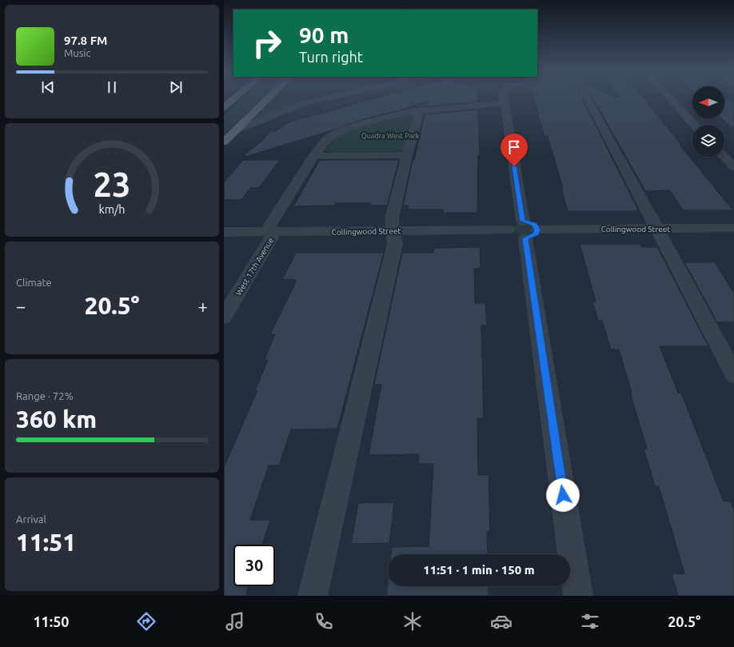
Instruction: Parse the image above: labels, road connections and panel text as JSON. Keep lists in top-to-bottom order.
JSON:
{
  "streets": {
    "street": ["Collingwood Street", "West 17th Avenue"]
  },
  "crossings": [
    ["Collingwood Street", "West 17th Avenue"]
  ],
  "parks": ["Quadra West Park"],
  "north": "left",
  "page": {
    "turn": ["90 m", "Turn right"],
    "song": ["97.8 FM", "Music"],
    "tile": [
      "Climate",
      ["Range · 72%", "360 km"],
      ["Arrival", "11:51"]
    ],
    "heat": ["−", "20.5°", "+"],
    "limit": "30",
    "trip": "11:51 · 1 min · 150 m",
    "tabs": ["11:50", "20.5°"],
    "gauge": ["23", "km/h"]
  }
}
